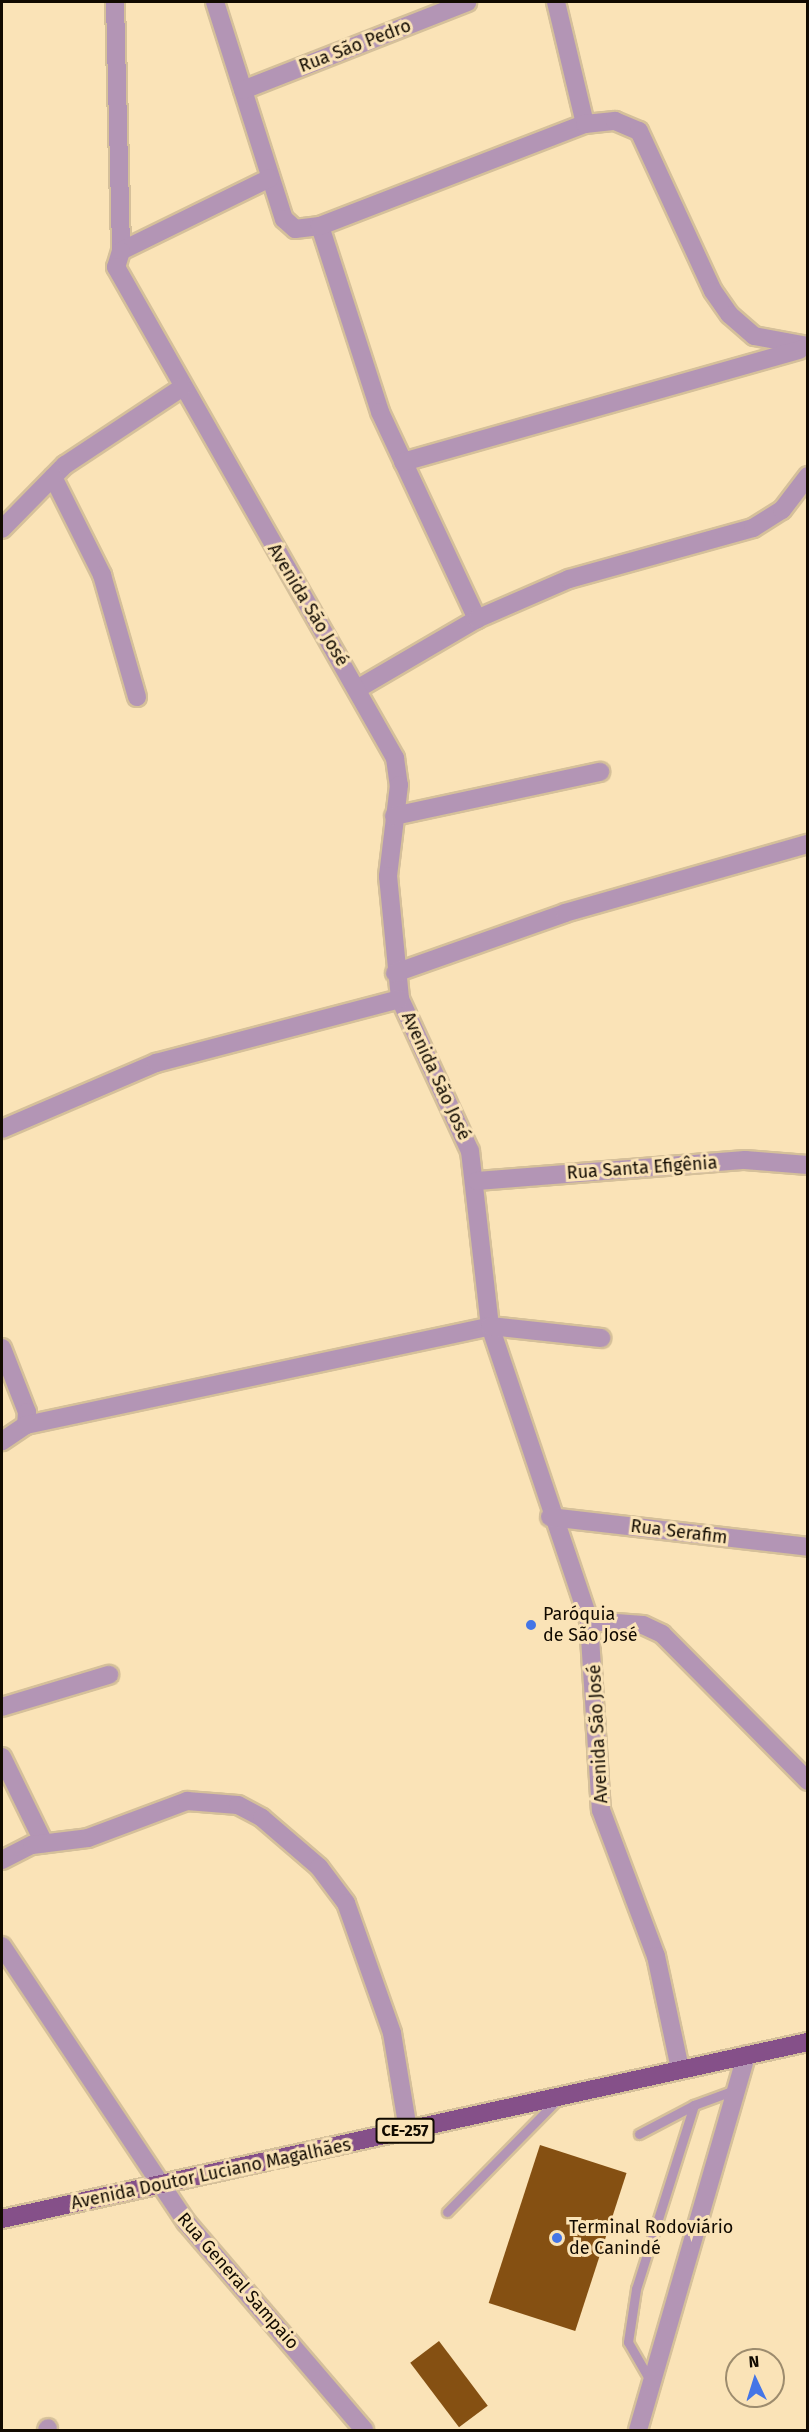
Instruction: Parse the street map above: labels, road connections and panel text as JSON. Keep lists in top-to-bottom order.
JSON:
{
  "streets": {
    "main road": ["CE-257", "Avenida Doutor Luciano Magalhães"],
    "street": [
      "Rua São Pedro",
      "Avenida São José",
      "Rua Santa Efigênia",
      "Rua Serafim",
      "Rua General Sampaio"
    ]
  },
  "crossings": [
    ["Avenida São José", "Rua Santa Efigênia"],
    ["Avenida São José", "Rua Serafim"],
    ["Avenida São José", "Avenida Doutor Luciano Magalhães"],
    ["Avenida Doutor Luciano Magalhães", "Rua General Sampaio"]
  ],
  "places": ["Paróquia de São José", "Terminal Rodoviário de Canindé"],
  "north": "top"
}
